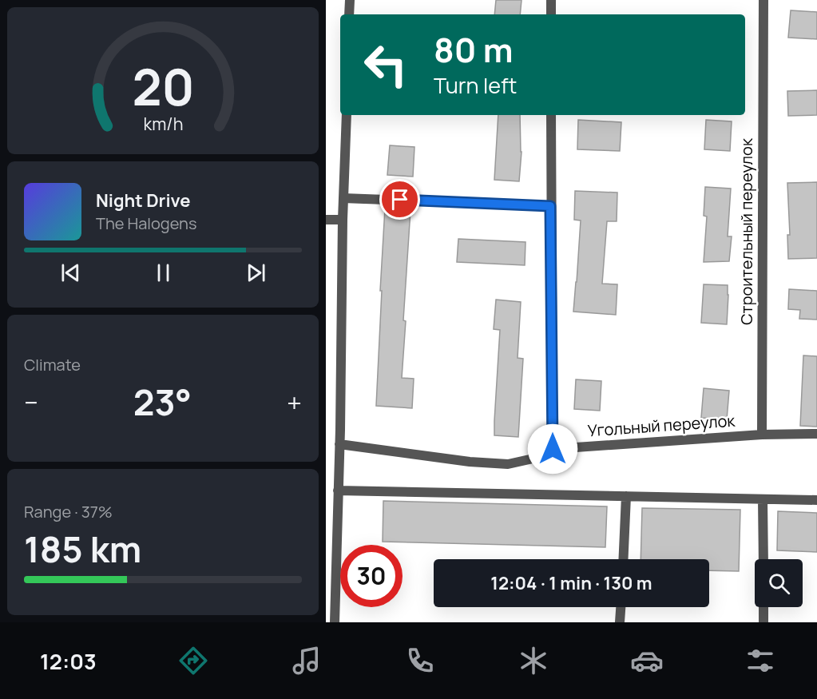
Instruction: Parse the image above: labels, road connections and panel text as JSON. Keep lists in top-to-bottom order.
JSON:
{
  "streets": {
    "street": ["Строительный переулок", "Угольный переулок"]
  },
  "crossings": [
    ["Строительный переулок", "Угольный переулок"]
  ],
  "page": {
    "turn": ["80 m", "Turn left"],
    "song": ["Night Drive", "The Halogens"],
    "tile": [
      "Climate",
      ["Range · 37%", "185 km"]
    ],
    "heat": ["−", "23°", "+"],
    "limit": "30",
    "trip": "12:04 · 1 min · 130 m",
    "tabs": "12:03",
    "gauge": ["20", "km/h"]
  }
}
